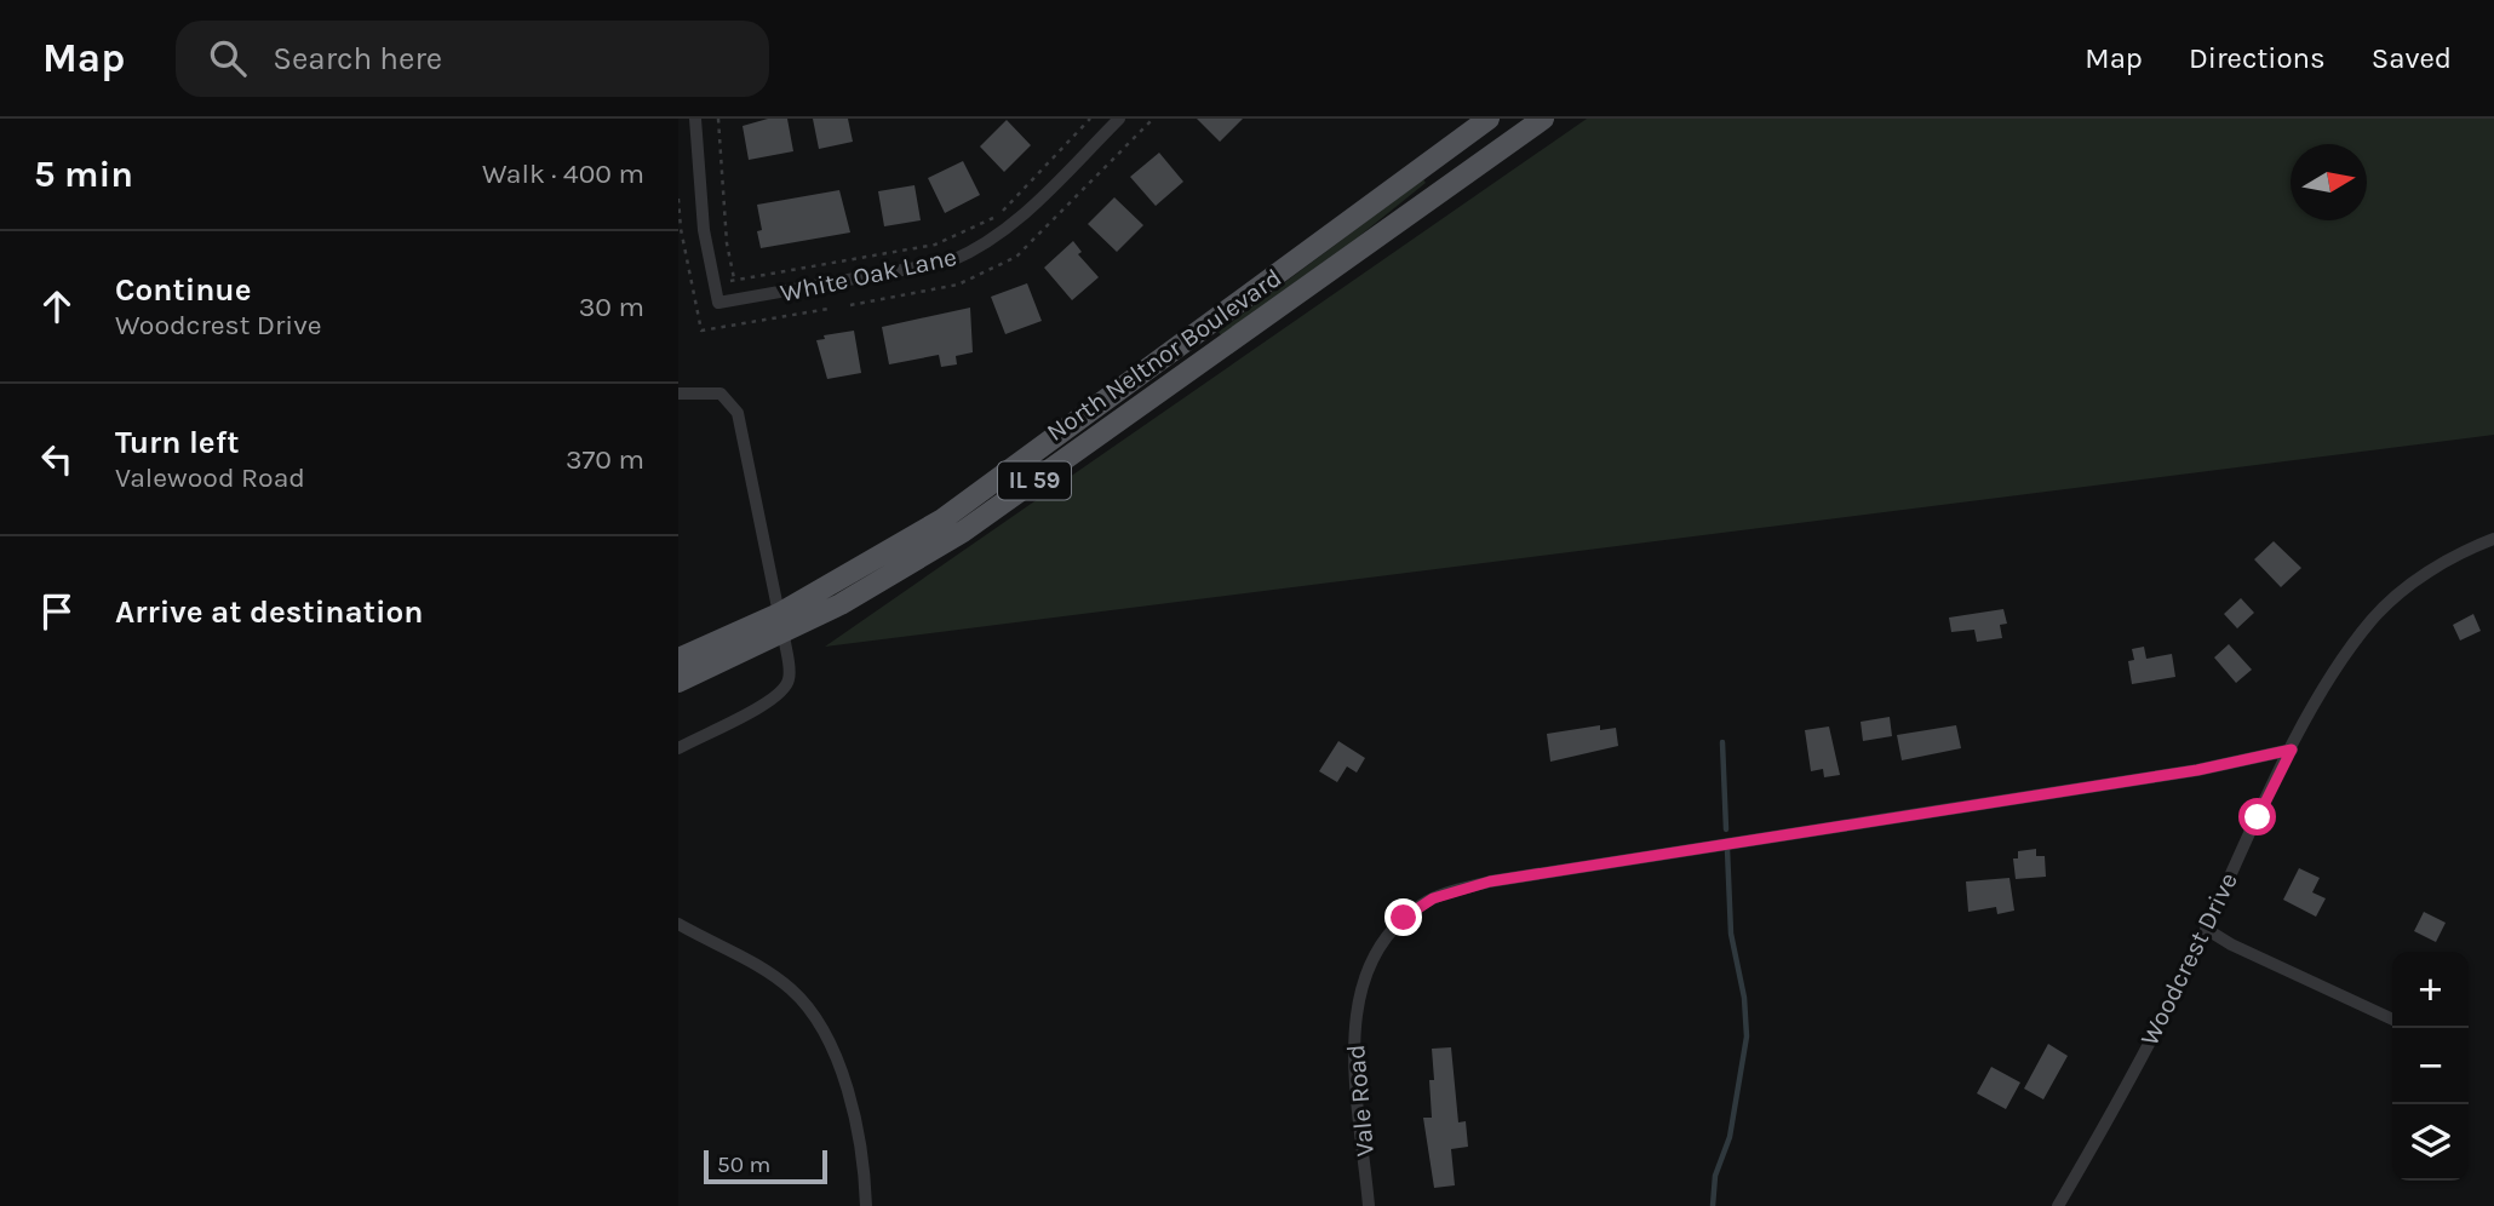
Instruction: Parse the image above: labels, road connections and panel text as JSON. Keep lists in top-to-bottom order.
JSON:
{
  "streets": {
    "main road": ["North Neltnor Boulevard", "IL 59"],
    "street": ["White Oak Lane", "Woodcrest Drive", "Vale Road"]
  },
  "crossings": [
    ["Woodcrest Drive", "Vale Road"]
  ],
  "scale_bar": "50 m",
  "north": "right",
  "page": {
    "header": "Map",
    "search": "Search here",
    "nav": ["Map", "Directions", "Saved"],
    "heading": ["5 min", "Walk · 400 m"],
    "list": [
      ["Continue", "Woodcrest Drive", "30 m"],
      ["Turn left", "Valewood Road", "370 m"],
      "Arrive at destination"
    ],
    "map_buttons": ["+", "−"],
    "scale": "50 m"
  }
}
